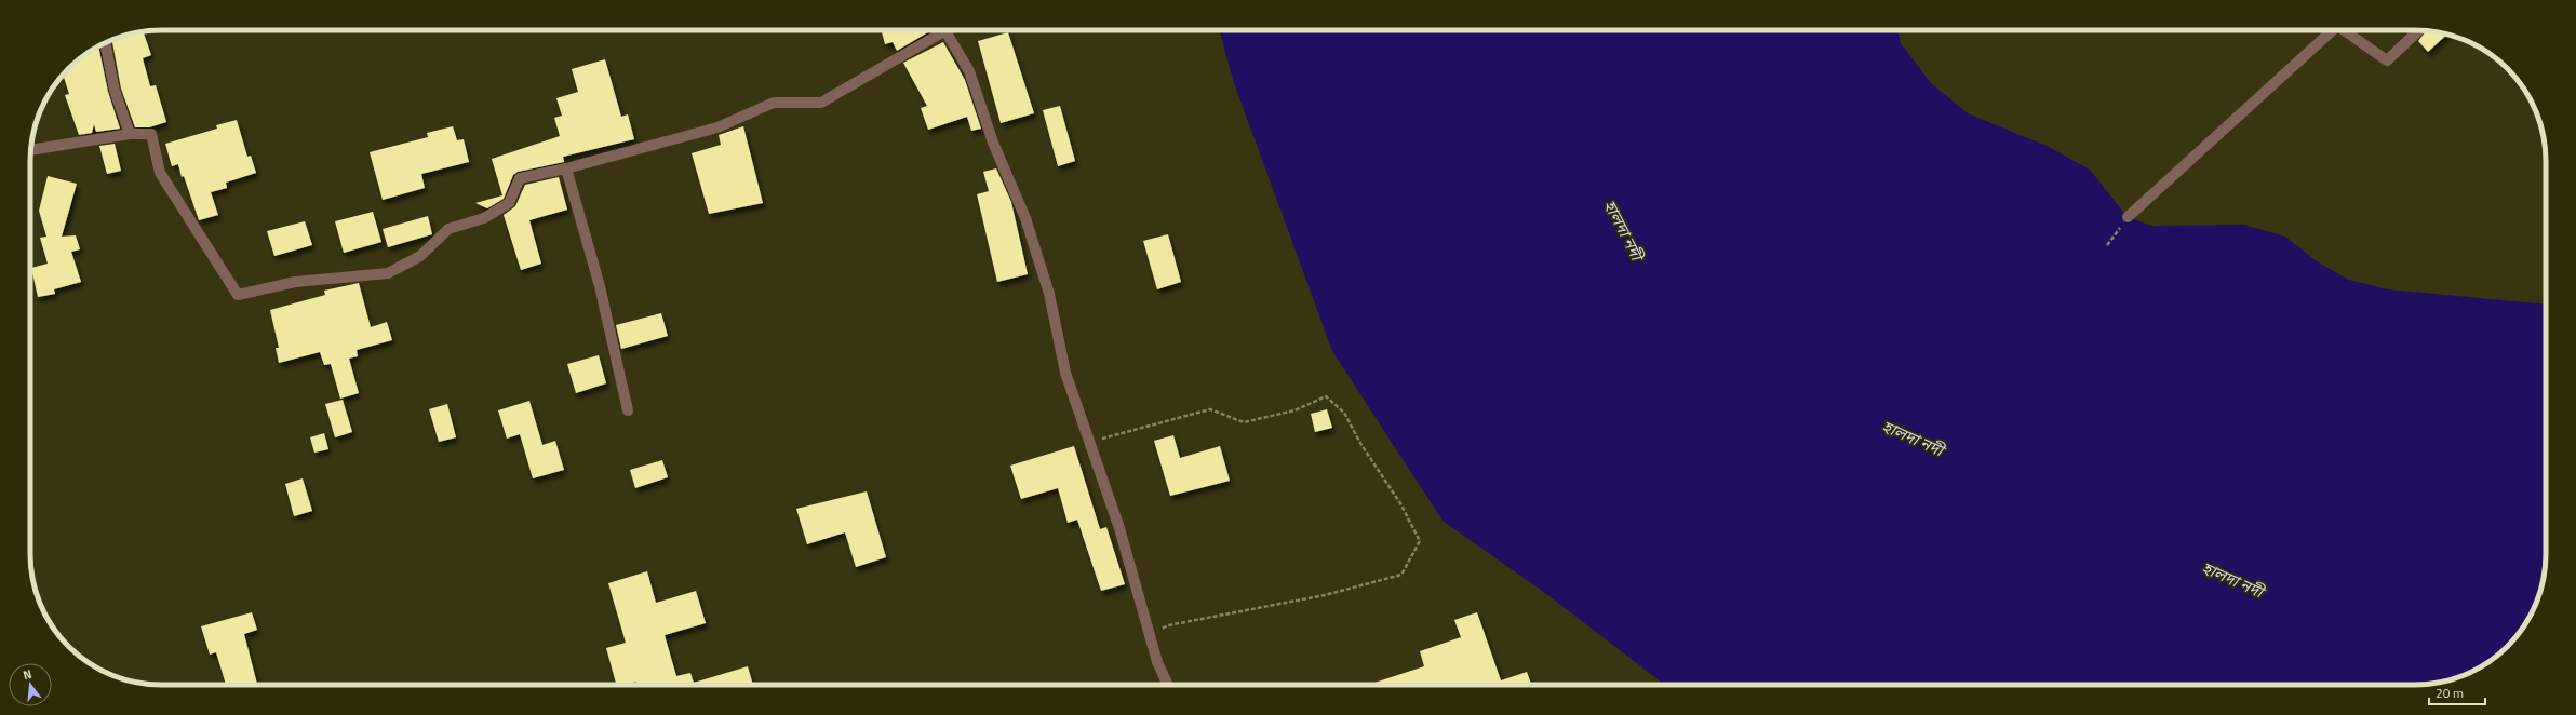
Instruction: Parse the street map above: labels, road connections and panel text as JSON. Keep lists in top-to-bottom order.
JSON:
{
  "water": ["হালদা নদী"],
  "scale_bar": "20 m",
  "north": "top"
}
